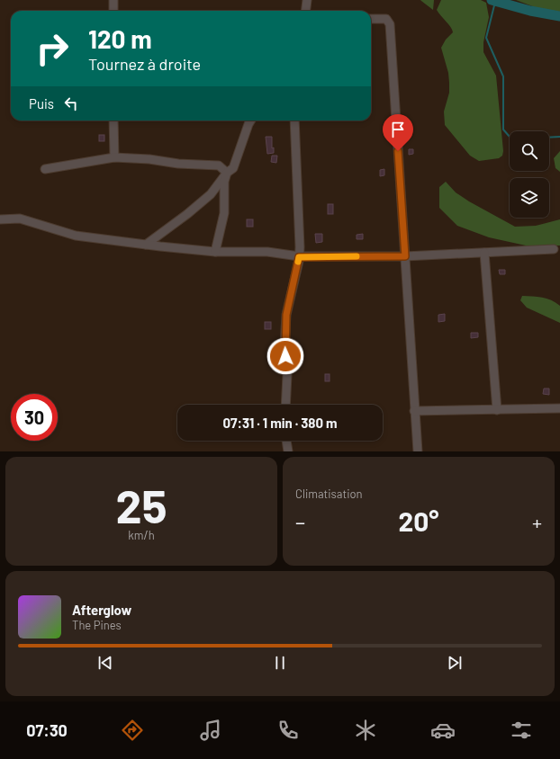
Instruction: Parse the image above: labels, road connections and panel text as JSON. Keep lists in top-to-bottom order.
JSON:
{
  "page": {
    "turn": ["120 m", "Tournez à droite"],
    "then": "Puis",
    "limit": "30",
    "trip": "07:31 · 1 min · 380 m",
    "tile": [
      ["25", "km/h"],
      "Climatisation"
    ],
    "heat": ["−", "20°", "+"],
    "song": ["Afterglow", "The Pines"],
    "tabs": "07:30"
  }
}
